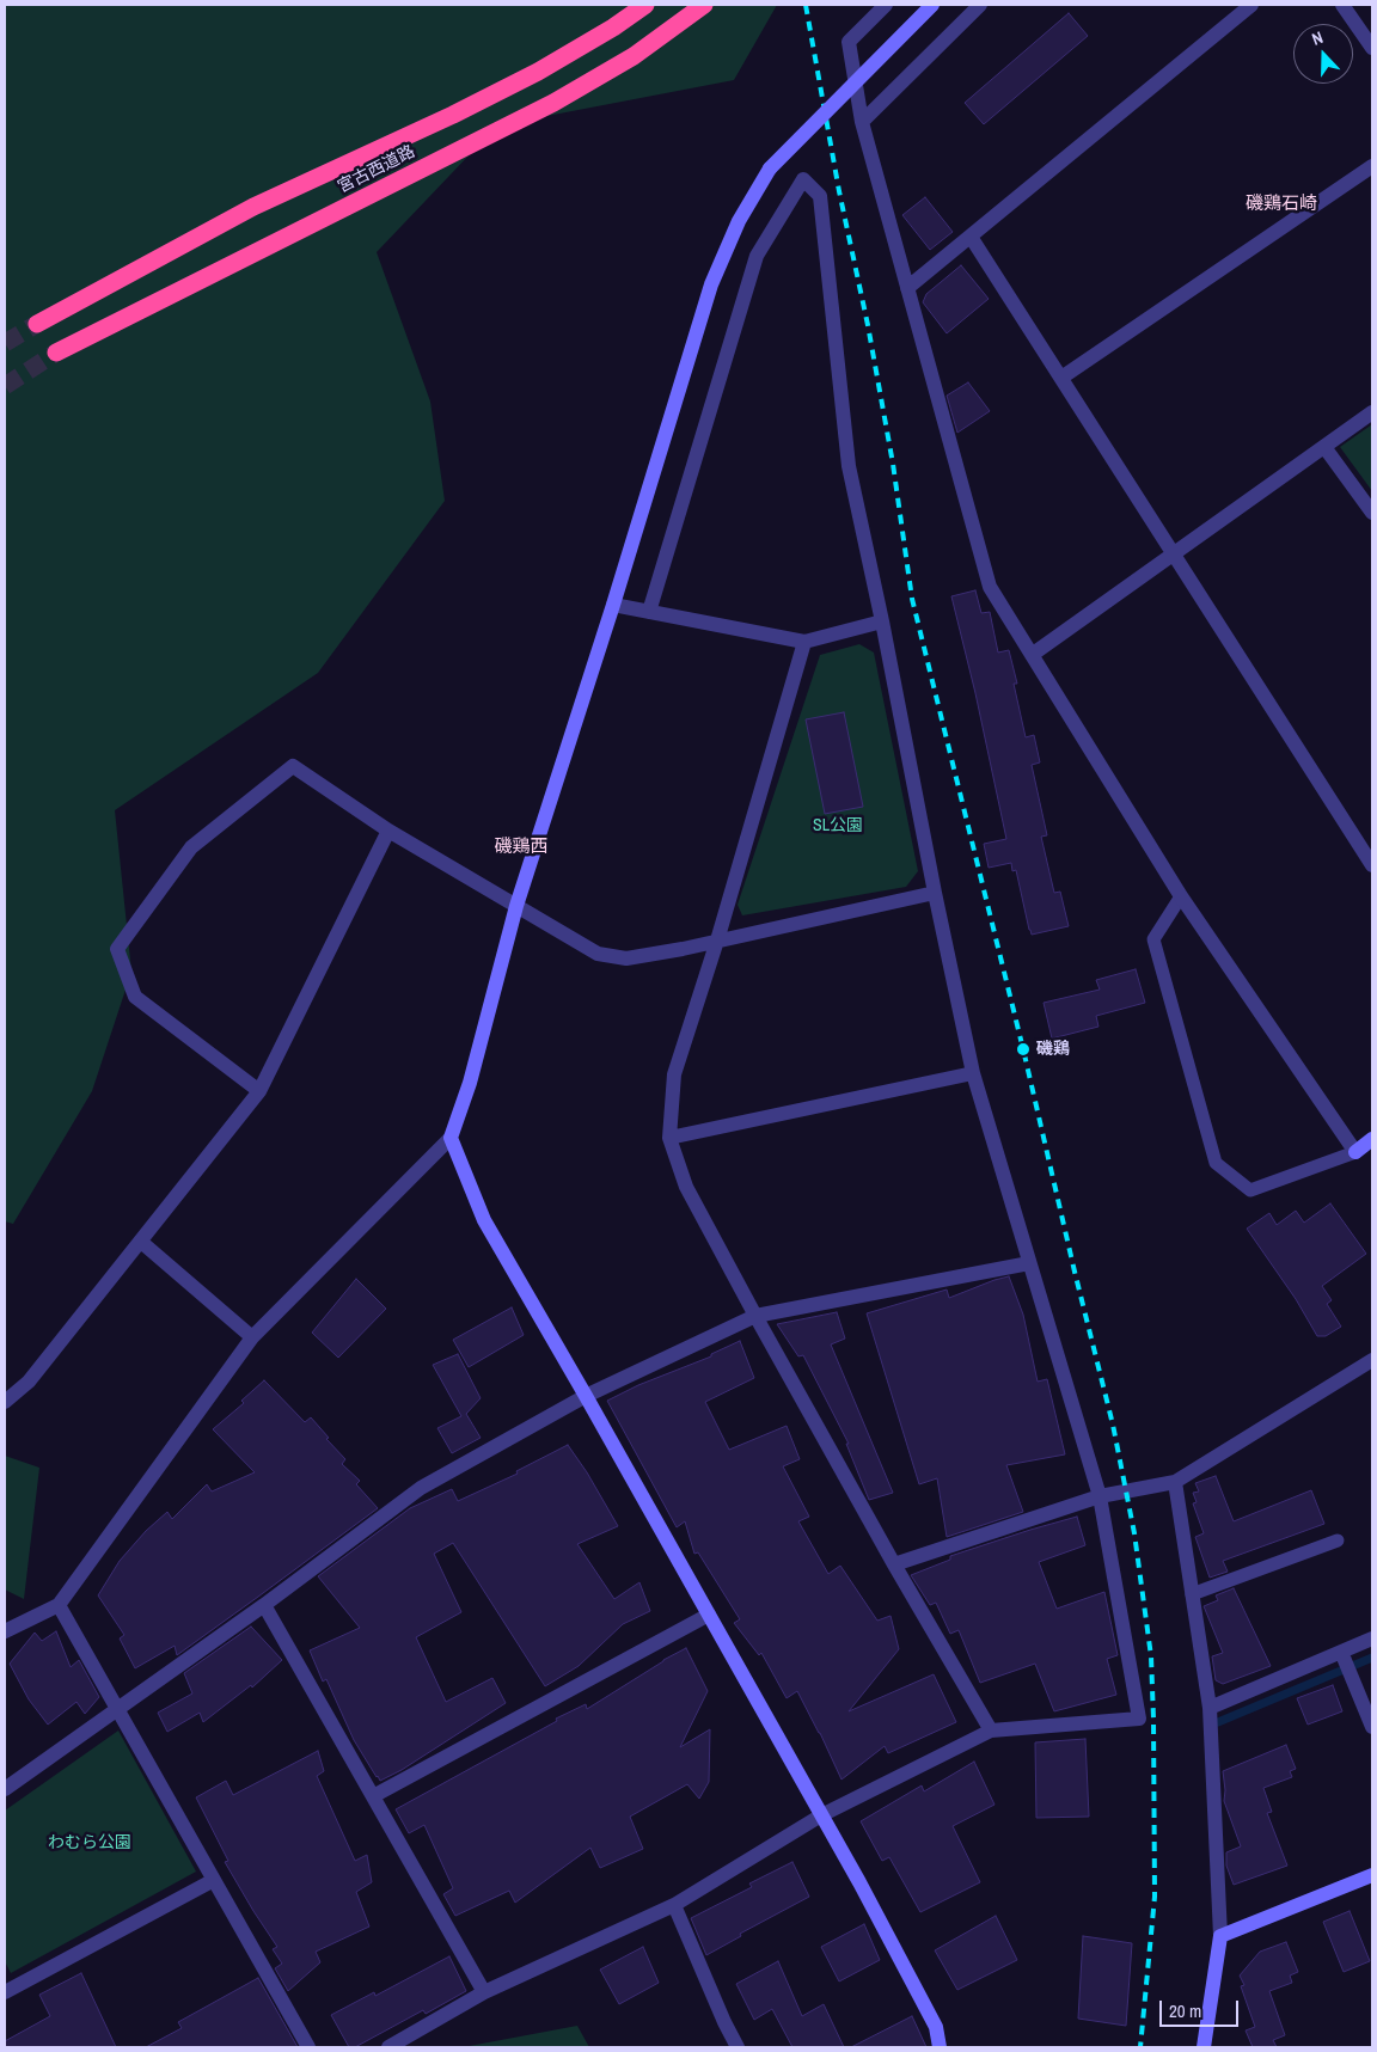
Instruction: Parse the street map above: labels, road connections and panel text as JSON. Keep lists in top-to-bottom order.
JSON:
{
  "streets": {
    "highway": ["宮古西道路"]
  },
  "districts": ["磯鶏石崎", "磯鶏西"],
  "parks": ["SL公園", "わむら公園"],
  "places": ["磯鶏"],
  "scale_bar": "20 m",
  "north": "top"
}
